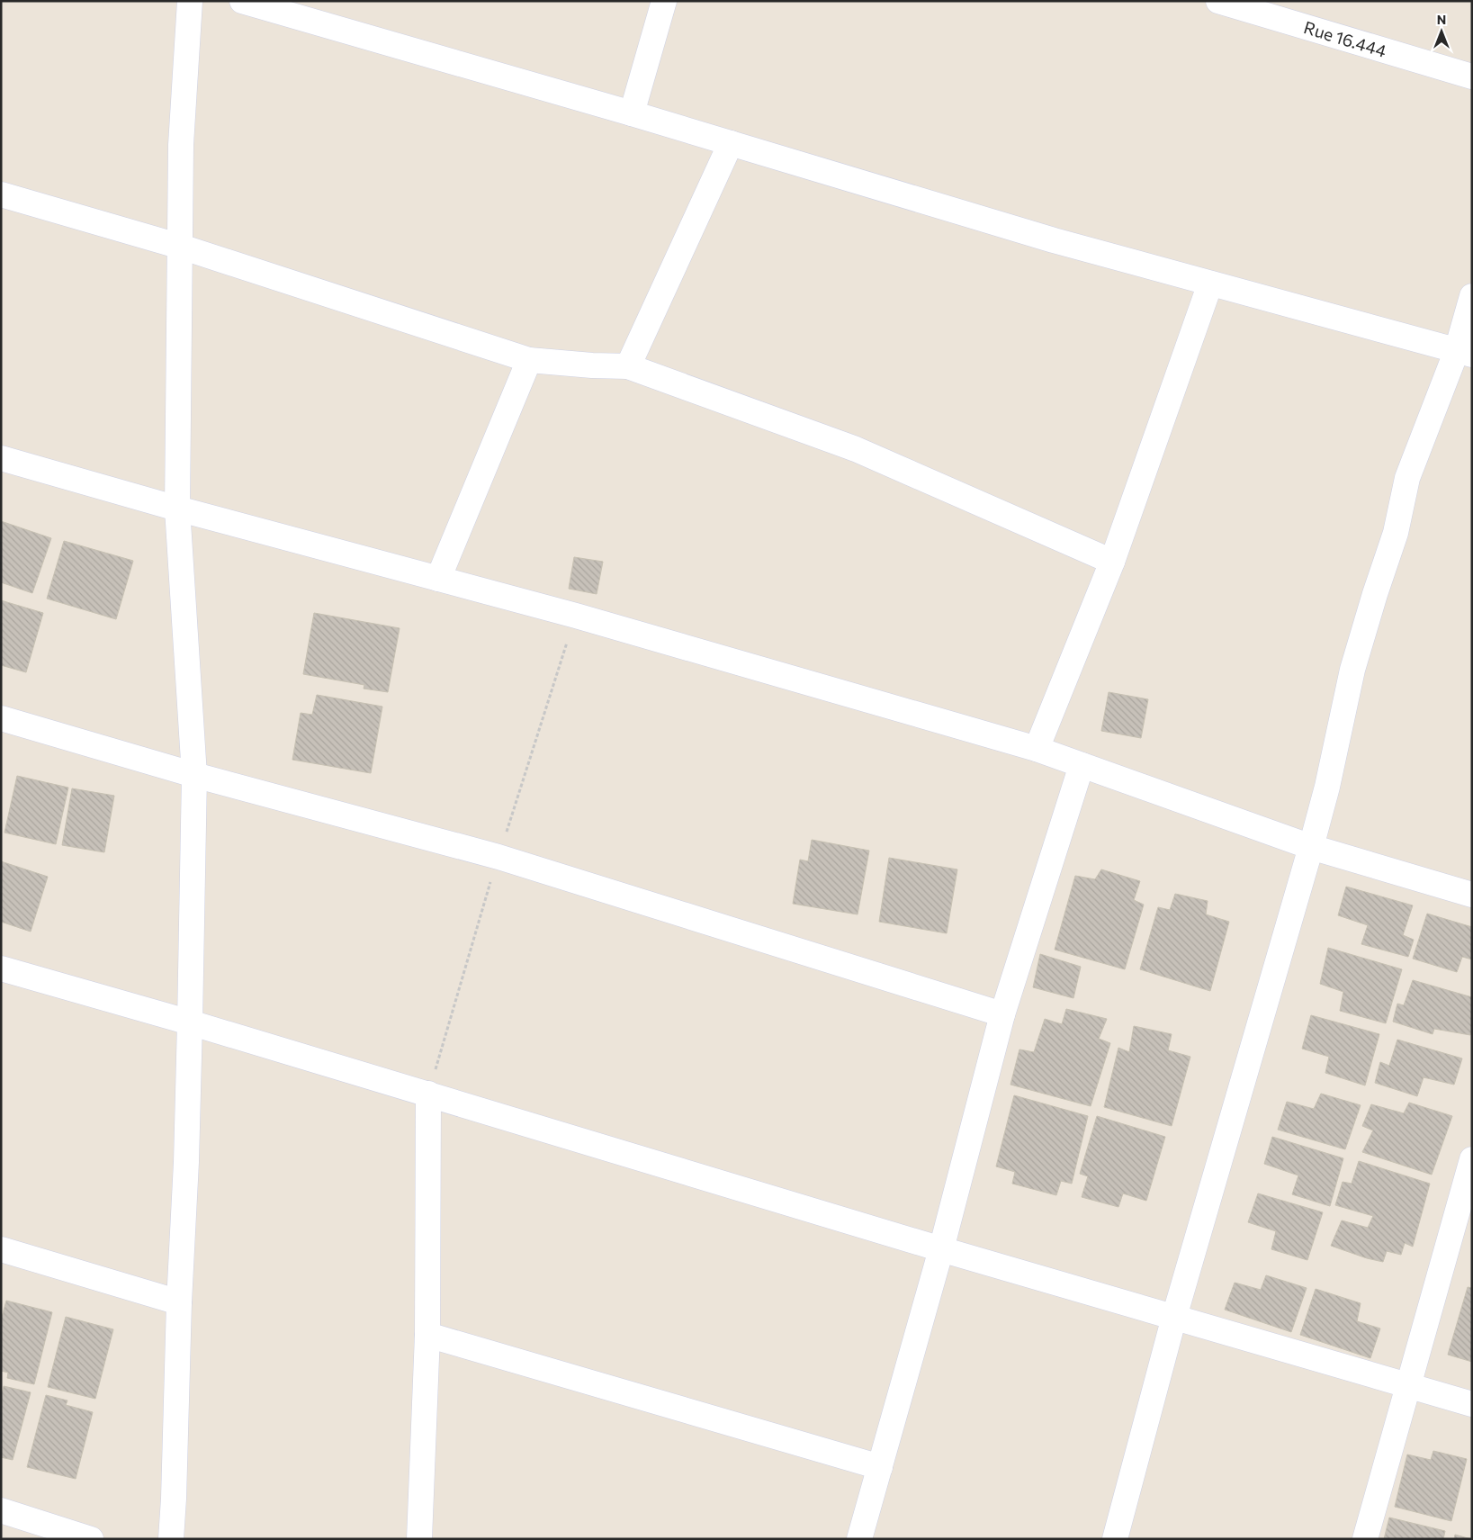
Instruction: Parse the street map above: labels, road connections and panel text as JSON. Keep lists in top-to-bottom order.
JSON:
{
  "streets": {
    "street": ["Rue 16.444"]
  },
  "north": "top"
}
